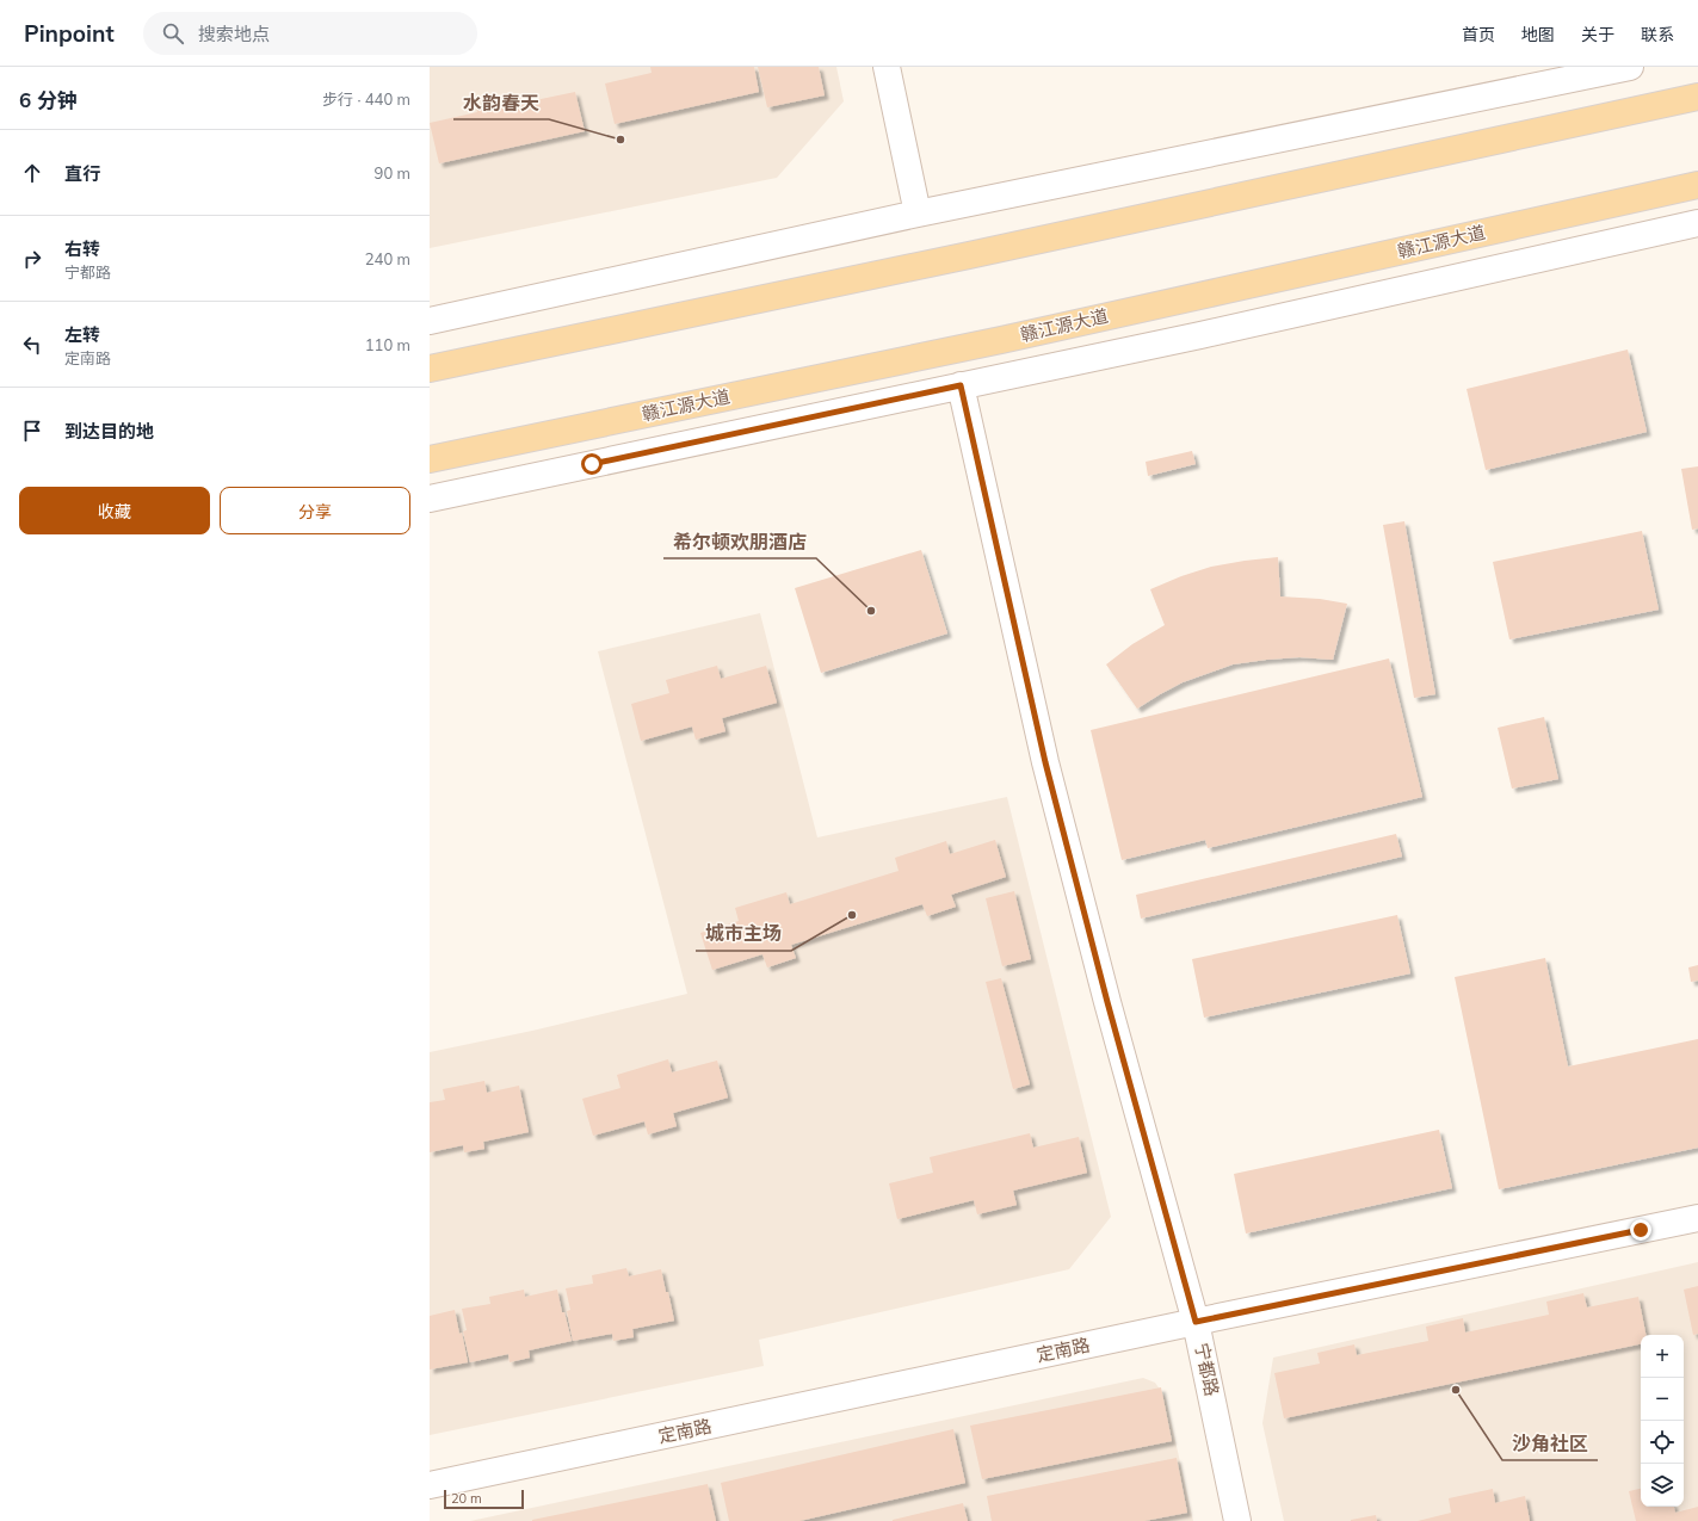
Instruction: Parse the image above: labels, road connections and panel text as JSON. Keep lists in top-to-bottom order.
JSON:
{
  "streets": {
    "main road": ["赣江源大道"],
    "street": ["定南路", "宁都路"]
  },
  "crossings": [
    ["定南路", "宁都路"]
  ],
  "places": [
    "水韵春天",
    "希尔顿欢朋酒店",
    "城市主场",
    "沙角社区"
  ],
  "scale_bar": "20 m",
  "page": {
    "header": "Pinpoint",
    "search": "搜索地点",
    "nav": [
      "首页",
      "地图",
      "关于",
      "联系"
    ],
    "heading": ["6 分钟", "步行 · 440 m"],
    "list": [
      ["直行", "90 m"],
      ["右转", "宁都路", "240 m"],
      ["左转", "定南路", "110 m"],
      "到达目的地"
    ],
    "buttons": ["收藏", "分享"],
    "map_buttons": ["+", "−"],
    "scale": "20 m"
  }
}
